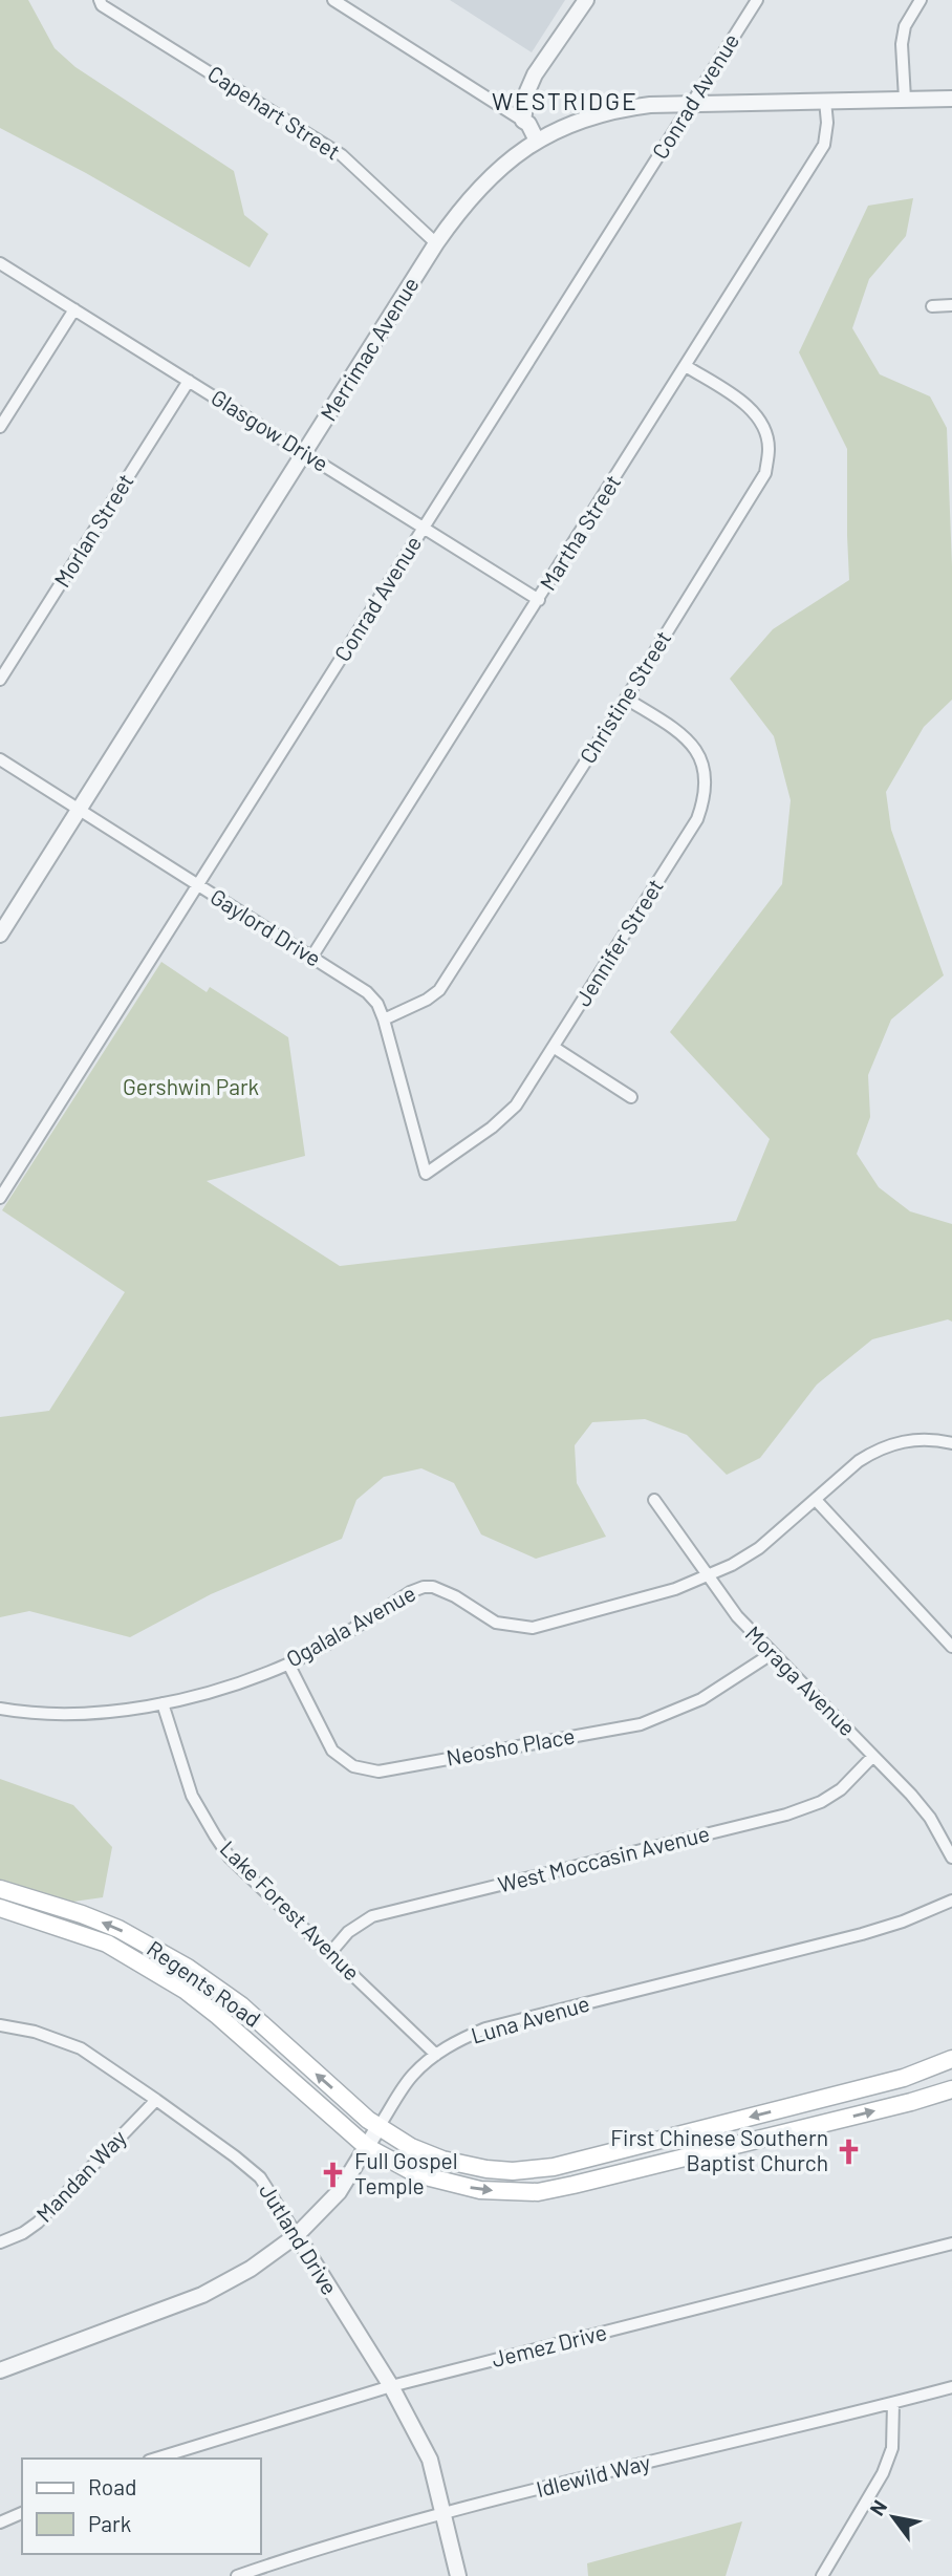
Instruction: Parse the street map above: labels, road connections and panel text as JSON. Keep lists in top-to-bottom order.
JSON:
{
  "streets": {
    "main road": ["Regents Road"],
    "street": [
      "Conrad Avenue",
      "Capehart Street",
      "Merrimac Avenue",
      "Glasgow Drive",
      "Morlan Street",
      "Martha Street",
      "Christine Street",
      "Gaylord Drive",
      "Jennifer Street",
      "Ogalala Avenue",
      "Moraga Avenue",
      "Neosho Place",
      "West Moccasin Avenue",
      "Lake Forest Avenue",
      "Luna Avenue",
      "Mandan Way",
      "Jutland Drive",
      "Jemez Drive",
      "Idlewild Way"
    ]
  },
  "crossings": [
    ["Conrad Avenue", "Merrimac Avenue"],
    ["Conrad Avenue", "Glasgow Drive"],
    ["Conrad Avenue", "Gaylord Drive"],
    ["Capehart Street", "Merrimac Avenue"],
    ["Merrimac Avenue", "Glasgow Drive"],
    ["Merrimac Avenue", "Martha Street"],
    ["Merrimac Avenue", "Gaylord Drive"],
    ["Glasgow Drive", "Morlan Street"],
    ["Glasgow Drive", "Martha Street"],
    ["Martha Street", "Christine Street"],
    ["Martha Street", "Gaylord Drive"],
    ["Christine Street", "Gaylord Drive"],
    ["Christine Street", "Jennifer Street"],
    ["Gaylord Drive", "Jennifer Street"],
    ["Ogalala Avenue", "Moraga Avenue"],
    ["Ogalala Avenue", "Neosho Place"],
    ["Ogalala Avenue", "Lake Forest Avenue"],
    ["Moraga Avenue", "Neosho Place"],
    ["Moraga Avenue", "West Moccasin Avenue"],
    ["West Moccasin Avenue", "Lake Forest Avenue"],
    ["Lake Forest Avenue", "Luna Avenue"],
    ["Regents Road", "Luna Avenue"],
    ["Luna Avenue", "Jutland Drive"],
    ["Mandan Way", "Jutland Drive"],
    ["Jutland Drive", "Jemez Drive"],
    ["Jutland Drive", "Idlewild Way"]
  ],
  "districts": ["WESTRIDGE"],
  "parks": ["Gershwin Park"],
  "places": {
    "church": ["First Chinese Southern Baptist Church", "Full Gospel Temple"]
  },
  "legend": ["Road", "Park"],
  "north": "top left"
}
